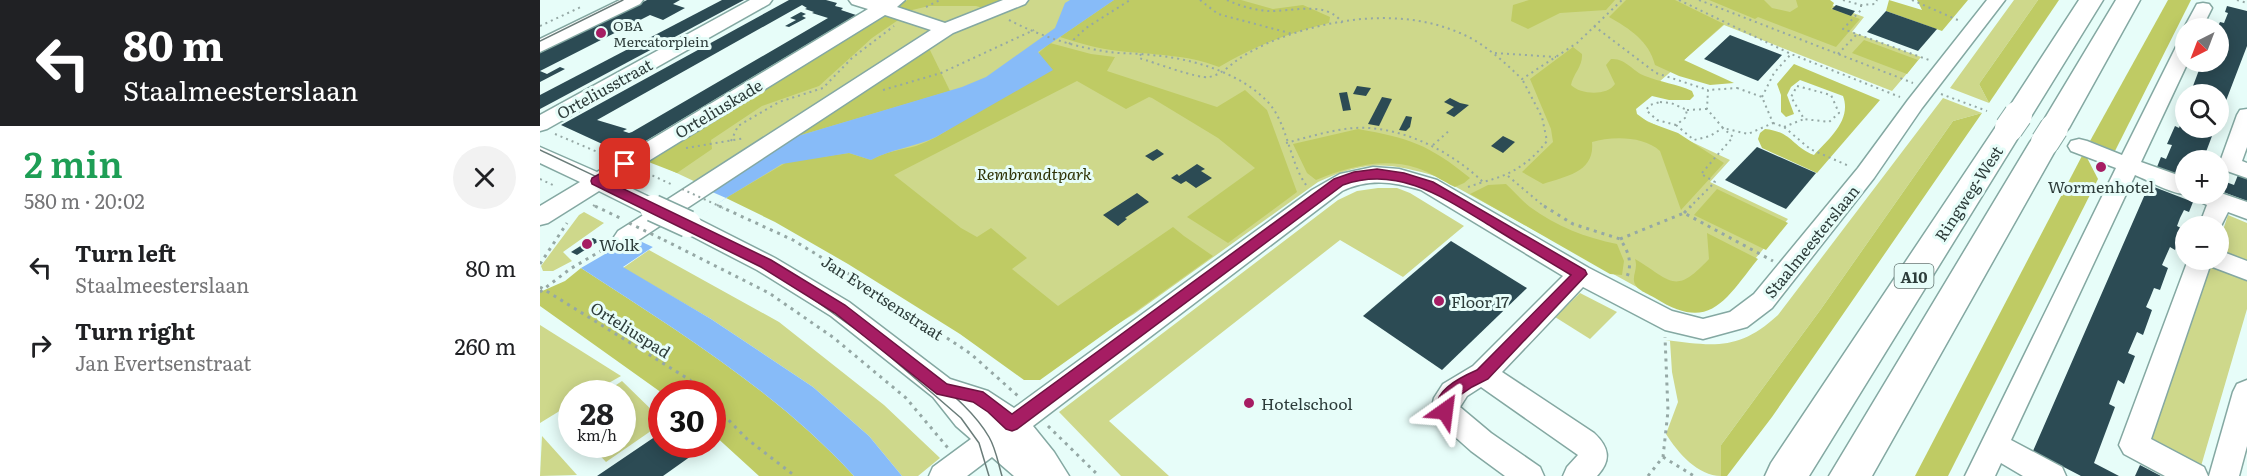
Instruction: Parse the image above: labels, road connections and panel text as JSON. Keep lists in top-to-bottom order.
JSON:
{
  "streets": {
    "highway": ["Ringweg-West", "A10"],
    "street": [
      "Orteliusstraat",
      "Orteliuskade",
      "Staalmeesterslaan",
      "Jan Evertsenstraat"
    ],
    "path": ["Orteliuspad"]
  },
  "crossings": [
    ["Orteliusstraat", "Jan Evertsenstraat"],
    ["Orteliuskade", "Jan Evertsenstraat"],
    ["Ringweg-West", "A10"],
    ["Staalmeesterslaan", "Jan Evertsenstraat"]
  ],
  "parks": ["Rembrandtpark"],
  "places": [
    "OBA Mercatorplein",
    "Wormenhotel",
    "Wolk",
    "Floor 17",
    "Hotelschool"
  ],
  "north": "bottom left",
  "page": {
    "turn": ["80 m", "Staalmeesterslaan"],
    "map_buttons": ["+", "−"],
    "heading": ["2 min", "580 m · 20:02"],
    "list": [
      {
        "name": "Turn left",
        "note": "Staalmeesterslaan",
        "value": "80 m"
      },
      {
        "name": "Turn right",
        "note": "Jan Evertsenstraat",
        "value": "260 m"
      }
    ],
    "speed": "28 km/h",
    "limit": "30"
  }
}
